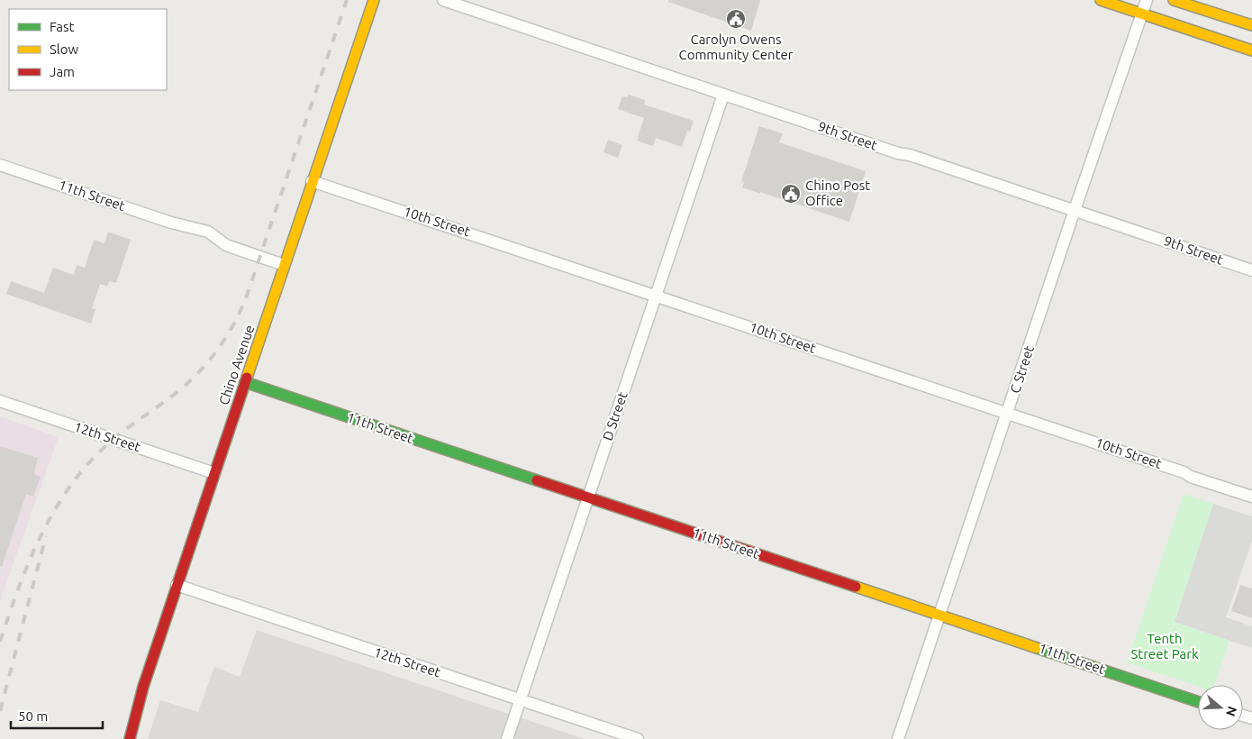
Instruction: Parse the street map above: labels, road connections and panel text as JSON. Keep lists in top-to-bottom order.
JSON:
{
  "streets": {
    "main road": ["11th Street", "Chino Avenue"],
    "street": [
      "9th Street",
      "10th Street",
      "C Street",
      "D Street",
      "12th Street"
    ]
  },
  "crossings": [
    ["9th Street", "C Street"],
    ["9th Street", "D Street"],
    ["11th Street", "Chino Avenue"],
    ["11th Street", "C Street"],
    ["11th Street", "D Street"],
    ["10th Street", "Chino Avenue"],
    ["10th Street", "C Street"],
    ["10th Street", "D Street"],
    ["Chino Avenue", "12th Street"],
    ["D Street", "12th Street"]
  ],
  "parks": ["Tenth Street Park"],
  "places": {
    "public building": ["Carolyn Owens Community Center", "Chino Post Office"]
  },
  "legend": ["Fast", "Slow", "Jam"],
  "scale_bar": "50 m",
  "north": "right"
}
